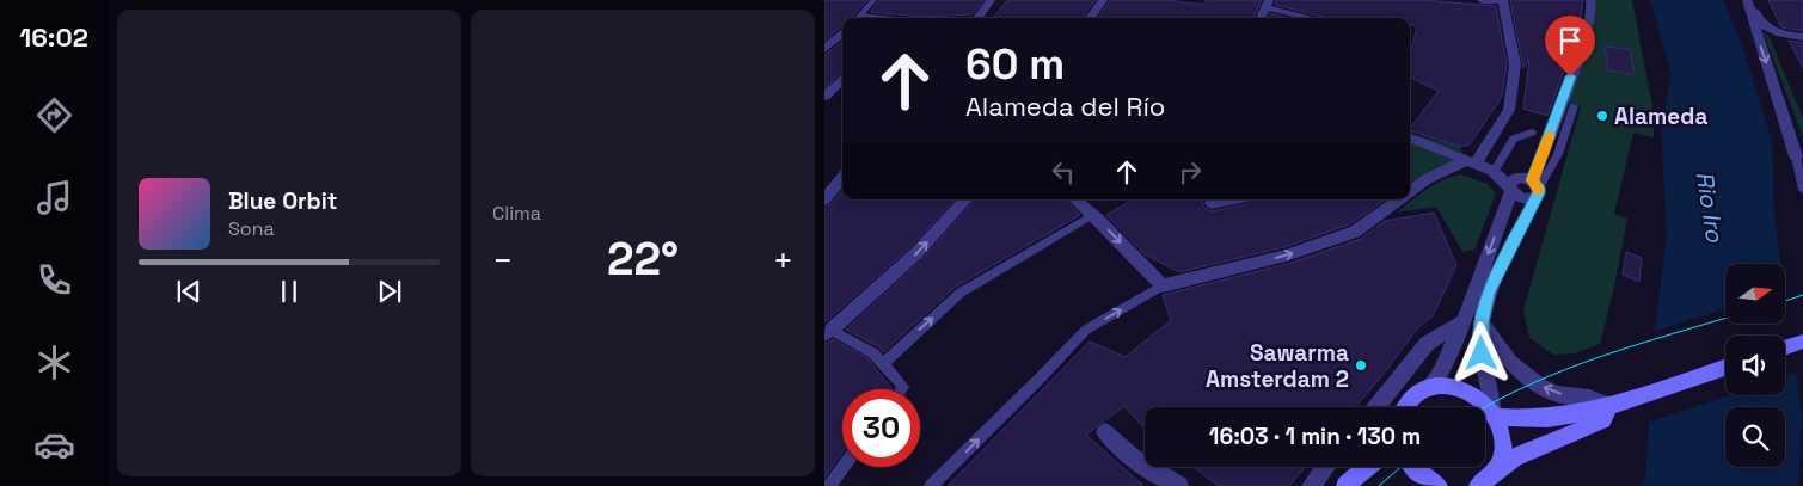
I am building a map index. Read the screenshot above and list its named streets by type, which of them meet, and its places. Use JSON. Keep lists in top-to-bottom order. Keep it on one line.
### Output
{"water":["Rio Iro"],"places":["Alameda","Sawarma Amsterdam 2"],"north":"right","page":{"tabs":"16:02","tile":"Clima","turn":["60 m","Alameda del Río"],"song":["Blue Orbit","Sona"],"heat":["−","22°","+"],"limit":"30","trip":"16:03 · 1 min · 130 m"}}
